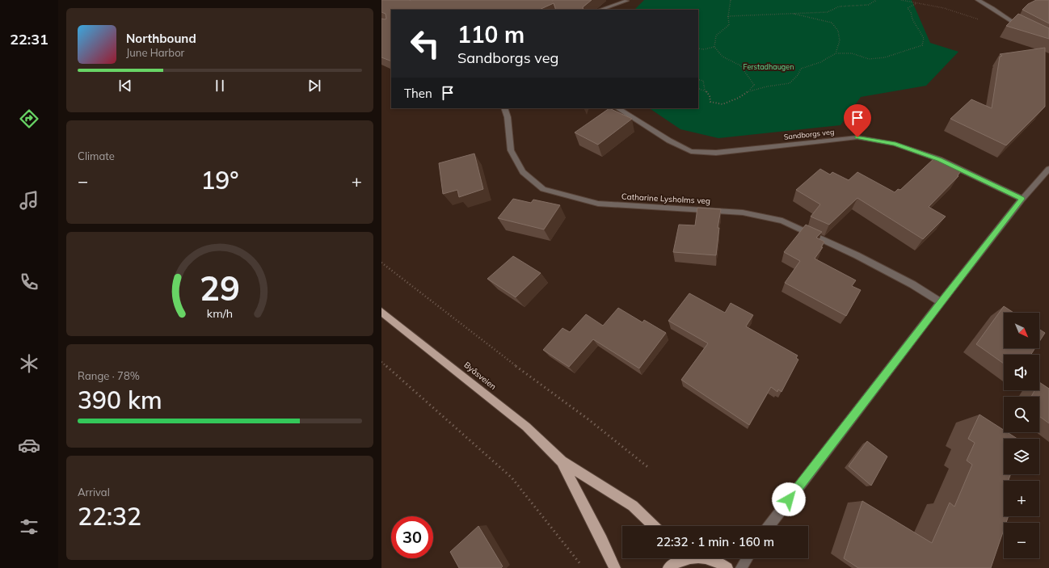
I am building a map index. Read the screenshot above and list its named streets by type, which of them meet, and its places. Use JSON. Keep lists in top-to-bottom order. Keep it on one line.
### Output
{"streets":{"main road":["Byåsveien"],"street":["Sandborgs veg","Catharine Lysholms veg"]},"parks":["Ferstadhaugen"],"north":"bottom right","page":{"tabs":"22:31","turn":["110 m","Sandborgs veg"],"song":["Northbound","June Harbor"],"then":"Then","tile":["Climate",["Range · 78%","390 km"],["Arrival","22:32"]],"heat":["−","19°","+"],"map_buttons":["+","−"],"limit":"30","trip":"22:32 · 1 min · 160 m","gauge":["29","km/h"]}}
